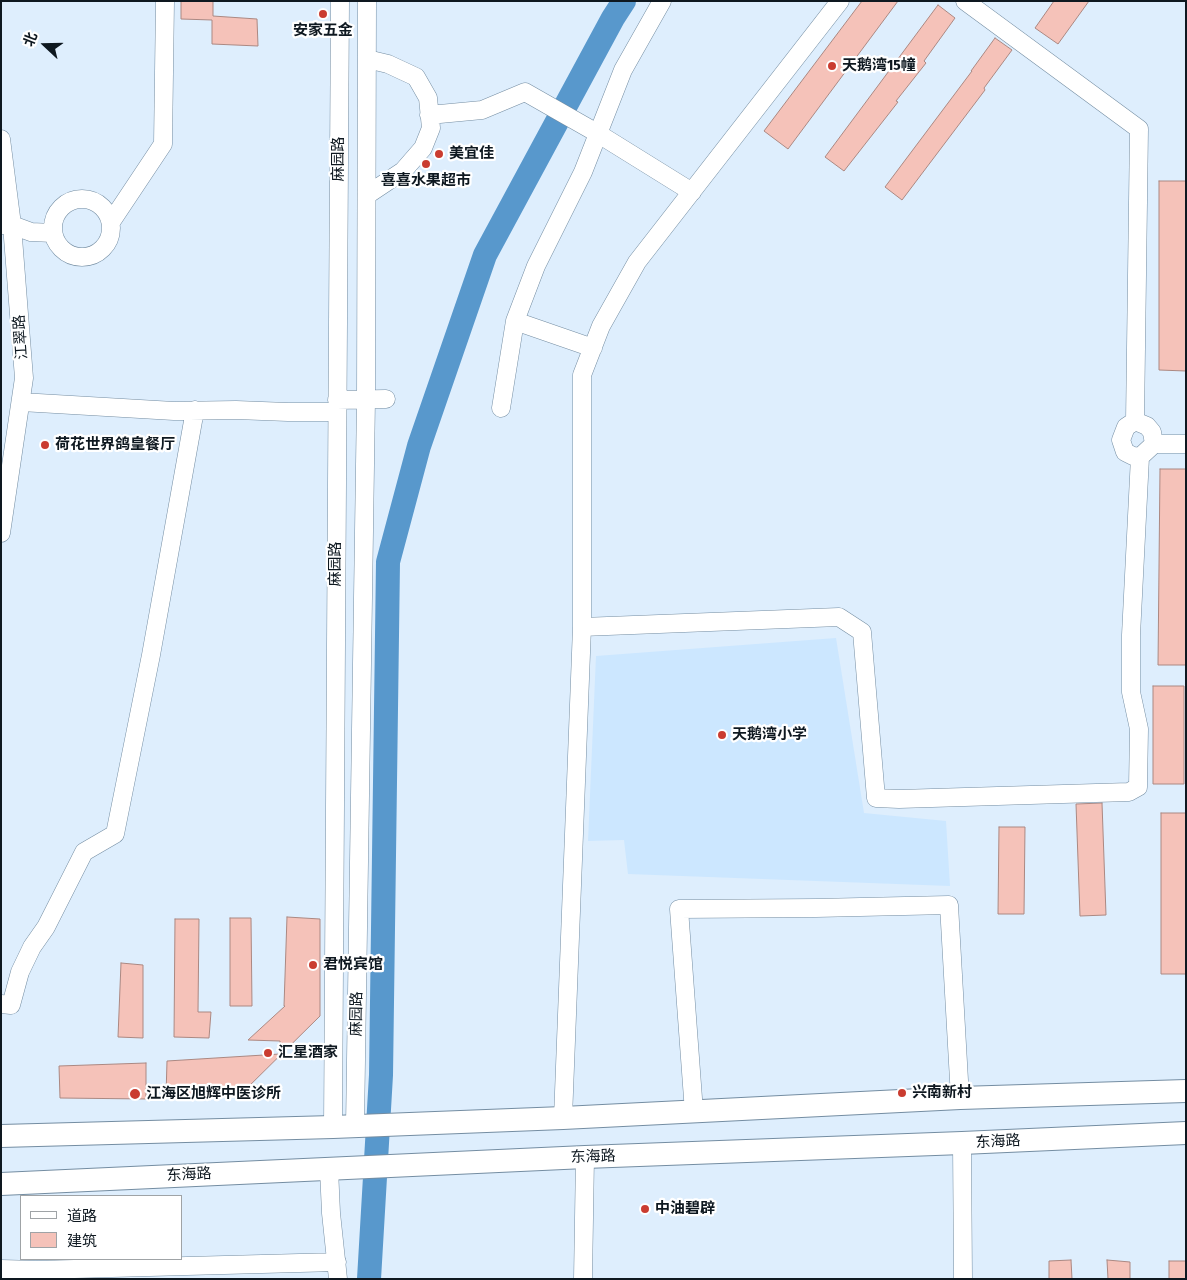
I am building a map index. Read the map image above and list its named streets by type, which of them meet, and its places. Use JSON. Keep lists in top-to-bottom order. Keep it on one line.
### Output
{"streets":{"main road":["东海路"],"street":["麻园路","江翠路"]},"places":["安家五金","天鹅湾15幢","美宜佳","喜喜水果超市","荷花世界鸽皇餐厅","天鹅湾小学","君悦宾馆","汇星酒家","兴南新村","江海区旭辉中医诊所","中油碧辟"],"legend":["道路","建筑"],"north":"left"}
